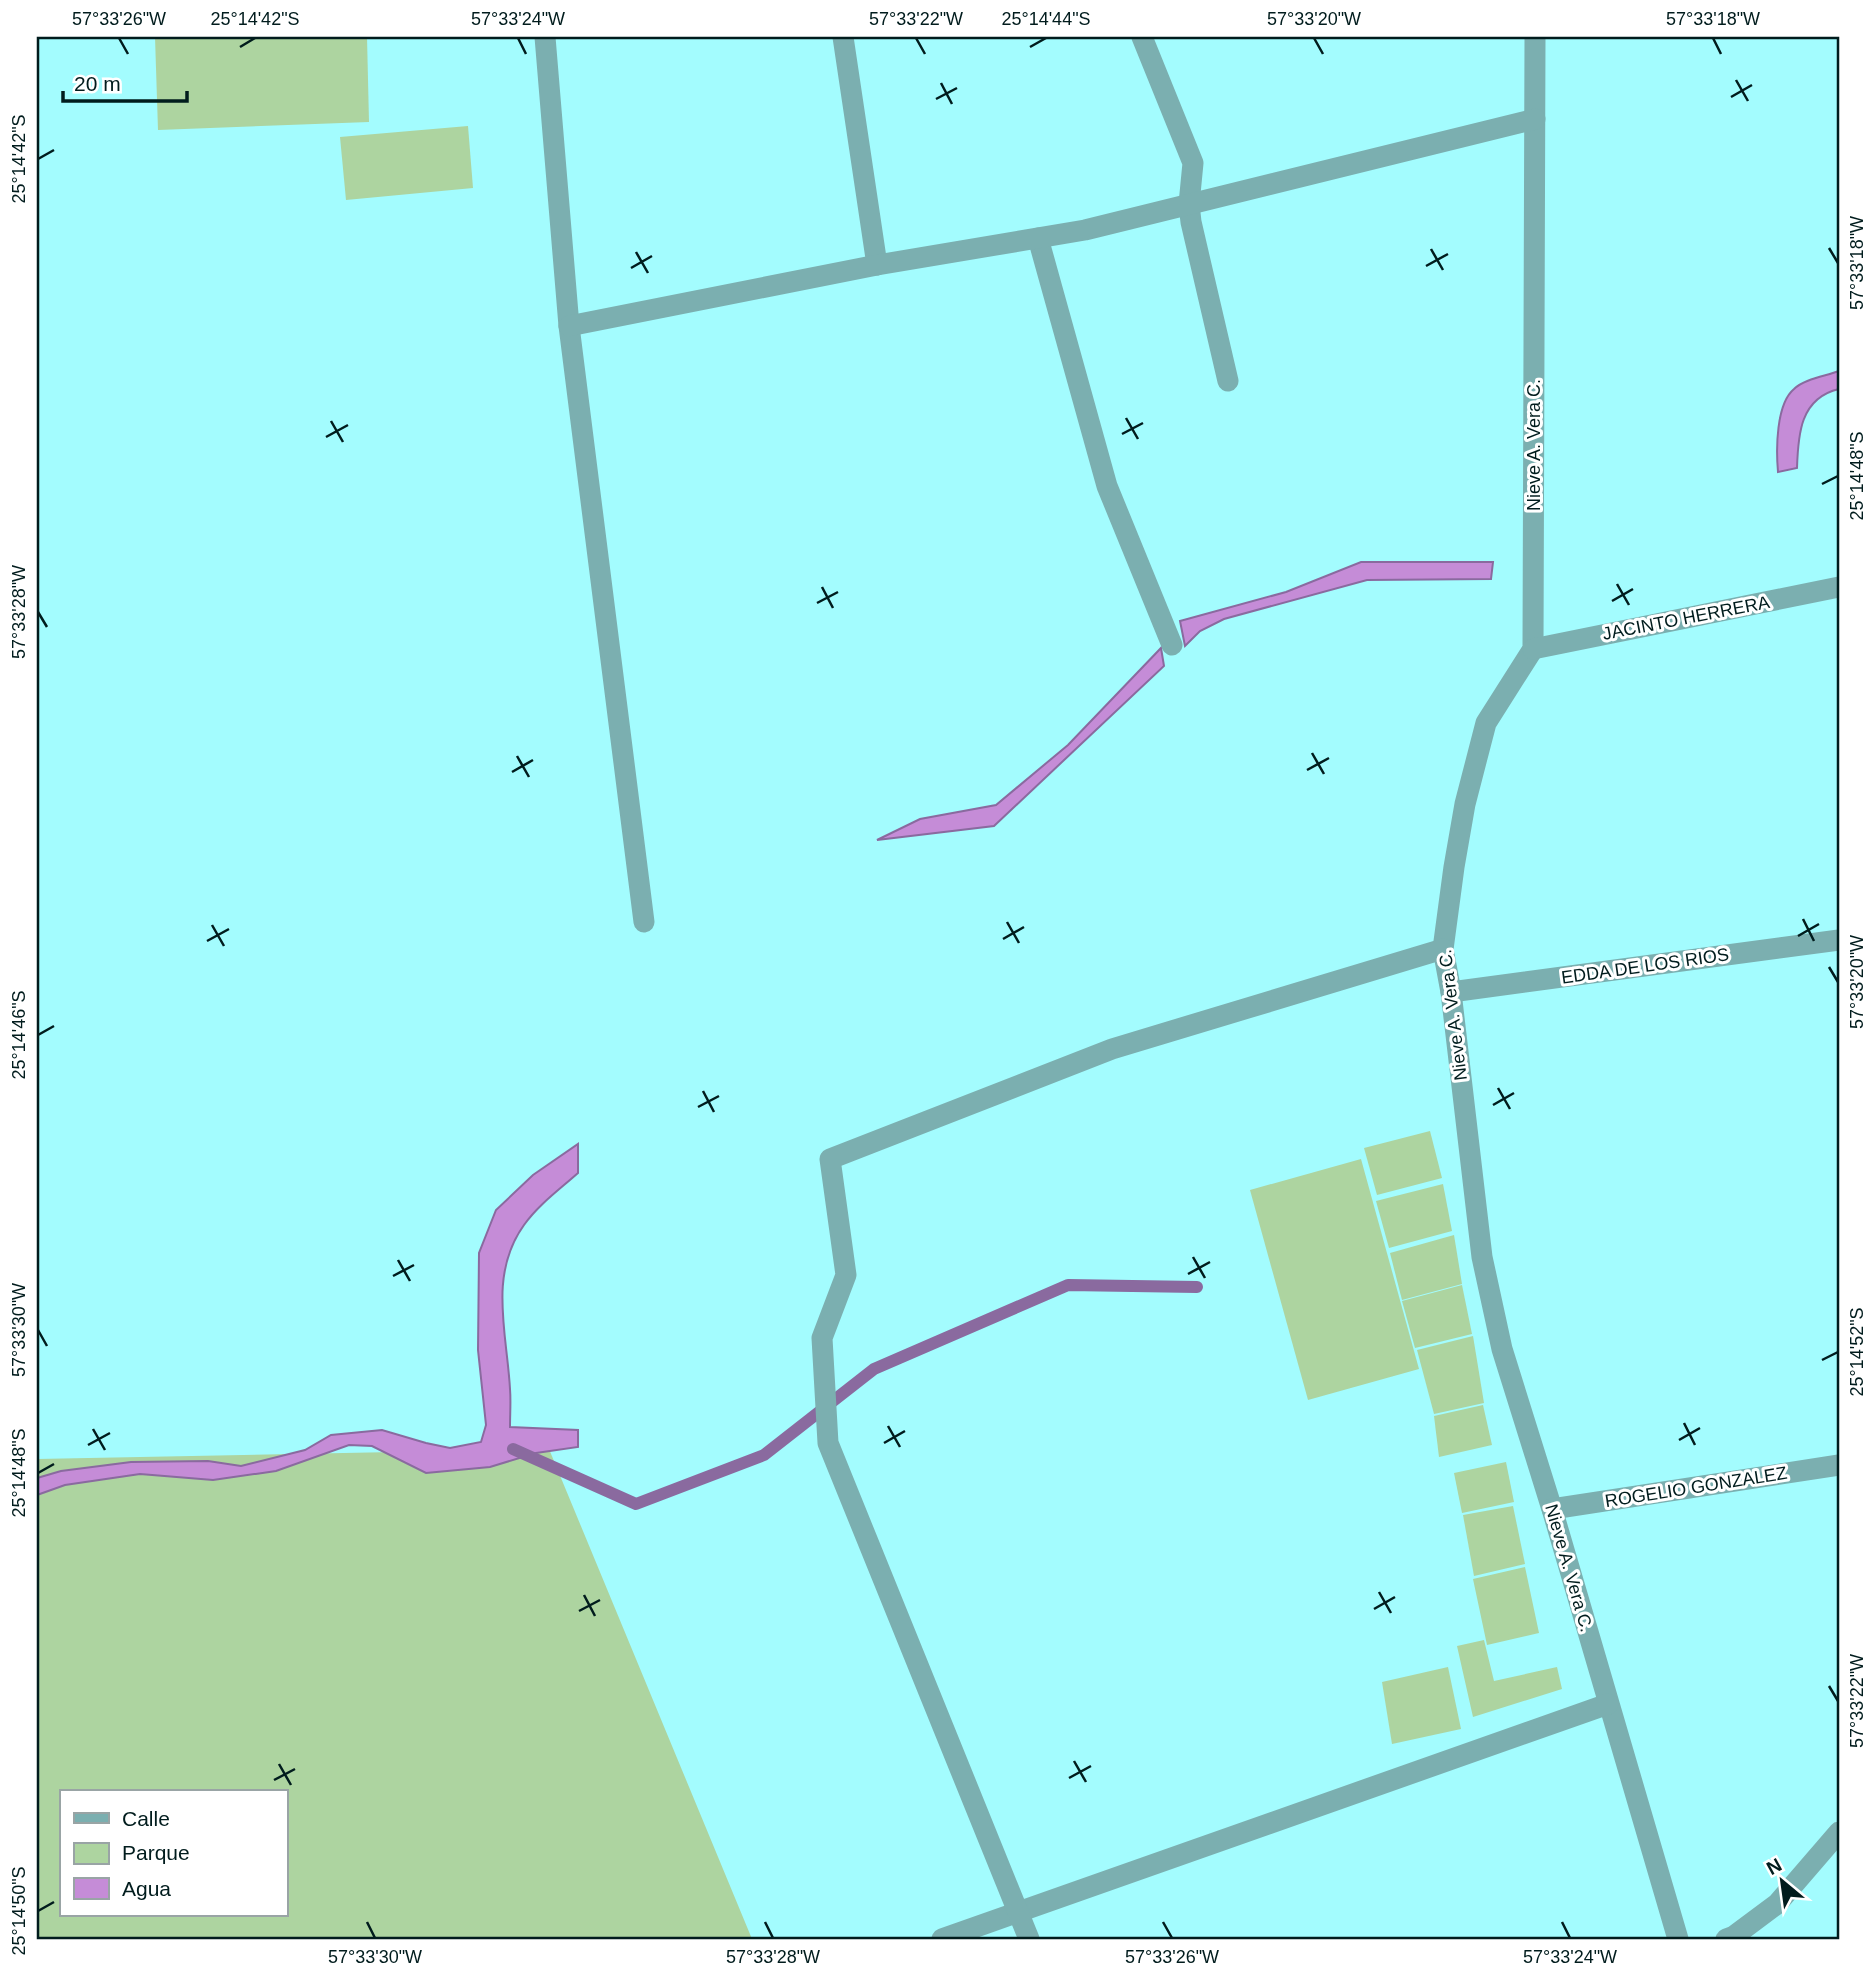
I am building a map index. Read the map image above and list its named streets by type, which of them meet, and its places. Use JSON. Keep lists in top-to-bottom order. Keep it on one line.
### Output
{"streets":{"street":["Nieve A. Vera C.","JACINTO HERRERA","EDDA DE LOS RIOS","ROGELIO GONZALEZ"]},"crossings":[["Nieve A. Vera C.","JACINTO HERRERA"],["Nieve A. Vera C.","EDDA DE LOS RIOS"],["Nieve A. Vera C.","ROGELIO GONZALEZ"]],"legend":["Calle","Parque","Agua"],"scale_bar":"20 m","north":"top left","coordinates":["57°33'26\"W","25°14'42\"S","57°33'24\"W","57°33'22\"W","25°14'44\"S","57°33'20\"W","57°33'18\"W","25°14'48\"S","57°33'28\"W","25°14'46\"S","57°33'30\"W","25°14'52\"S","25°14'50\"S"]}
